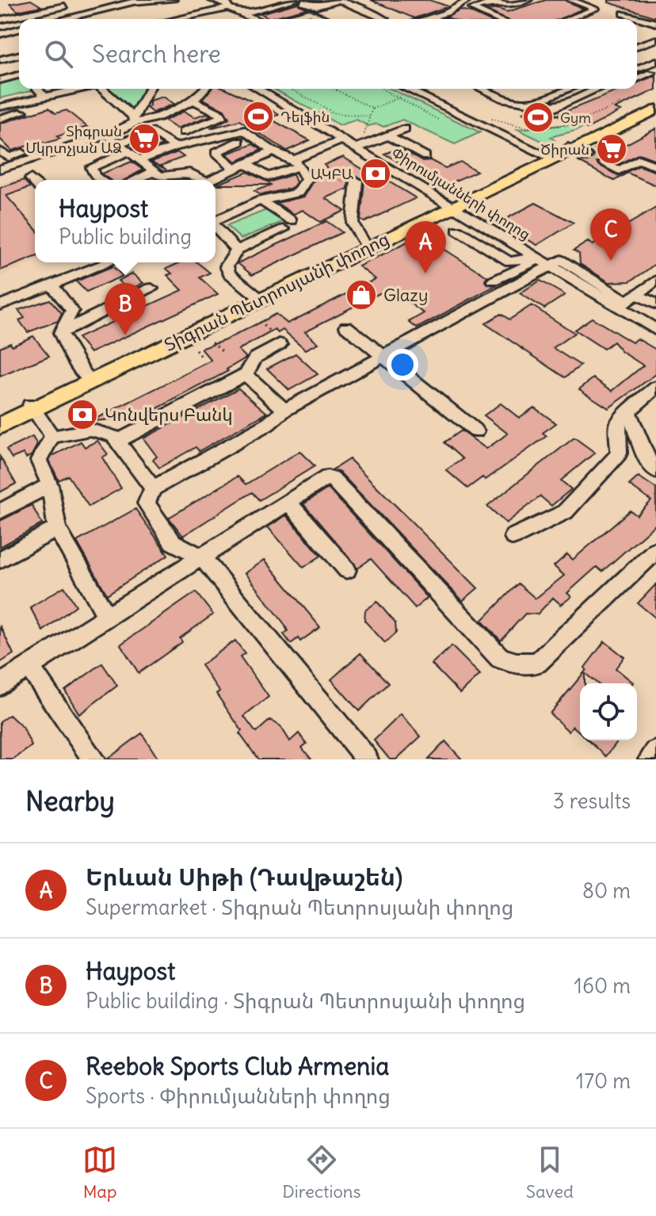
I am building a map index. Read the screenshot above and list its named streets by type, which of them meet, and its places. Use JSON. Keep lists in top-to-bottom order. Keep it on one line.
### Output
{"streets":{"main road":["Տիգրան Պետրոսյանի փողոց"],"street":["Փիրումյանների փողոց"]},"crossings":[["Փիրումյանների փողոց","Տիգրան Պետրոսյանի փողոց"]],"places":{"sports":["Դելֆին","Gym"],"supermarket":["Տիգրան Մկրտչյան ԱՁ","Ծիրան"],"bank":["ԱԿԲԱ","Կոնվերս Բանկ"],"shop":["Glazy"]},"page":{"search":"Search here","popup":["Haypost","Public building"],"pins":["C","A","B"],"heading":["Nearby","3 results"],"list":[{"mark":"A","name":"Երևան Սիթի (Դավթաշեն)","note":"Supermarket · Տիգրան Պետրոսյանի փողոց","value":"80 m"},{"mark":"B","name":"Haypost","note":"Public building · Տիգրան Պետրոսյանի փողոց","value":"160 m"},{"mark":"C","name":"Reebok Sports Club Armenia","note":"Sports · Փիրումյանների փողոց","value":"170 m"}],"nav":["Map","Directions","Saved"]}}
